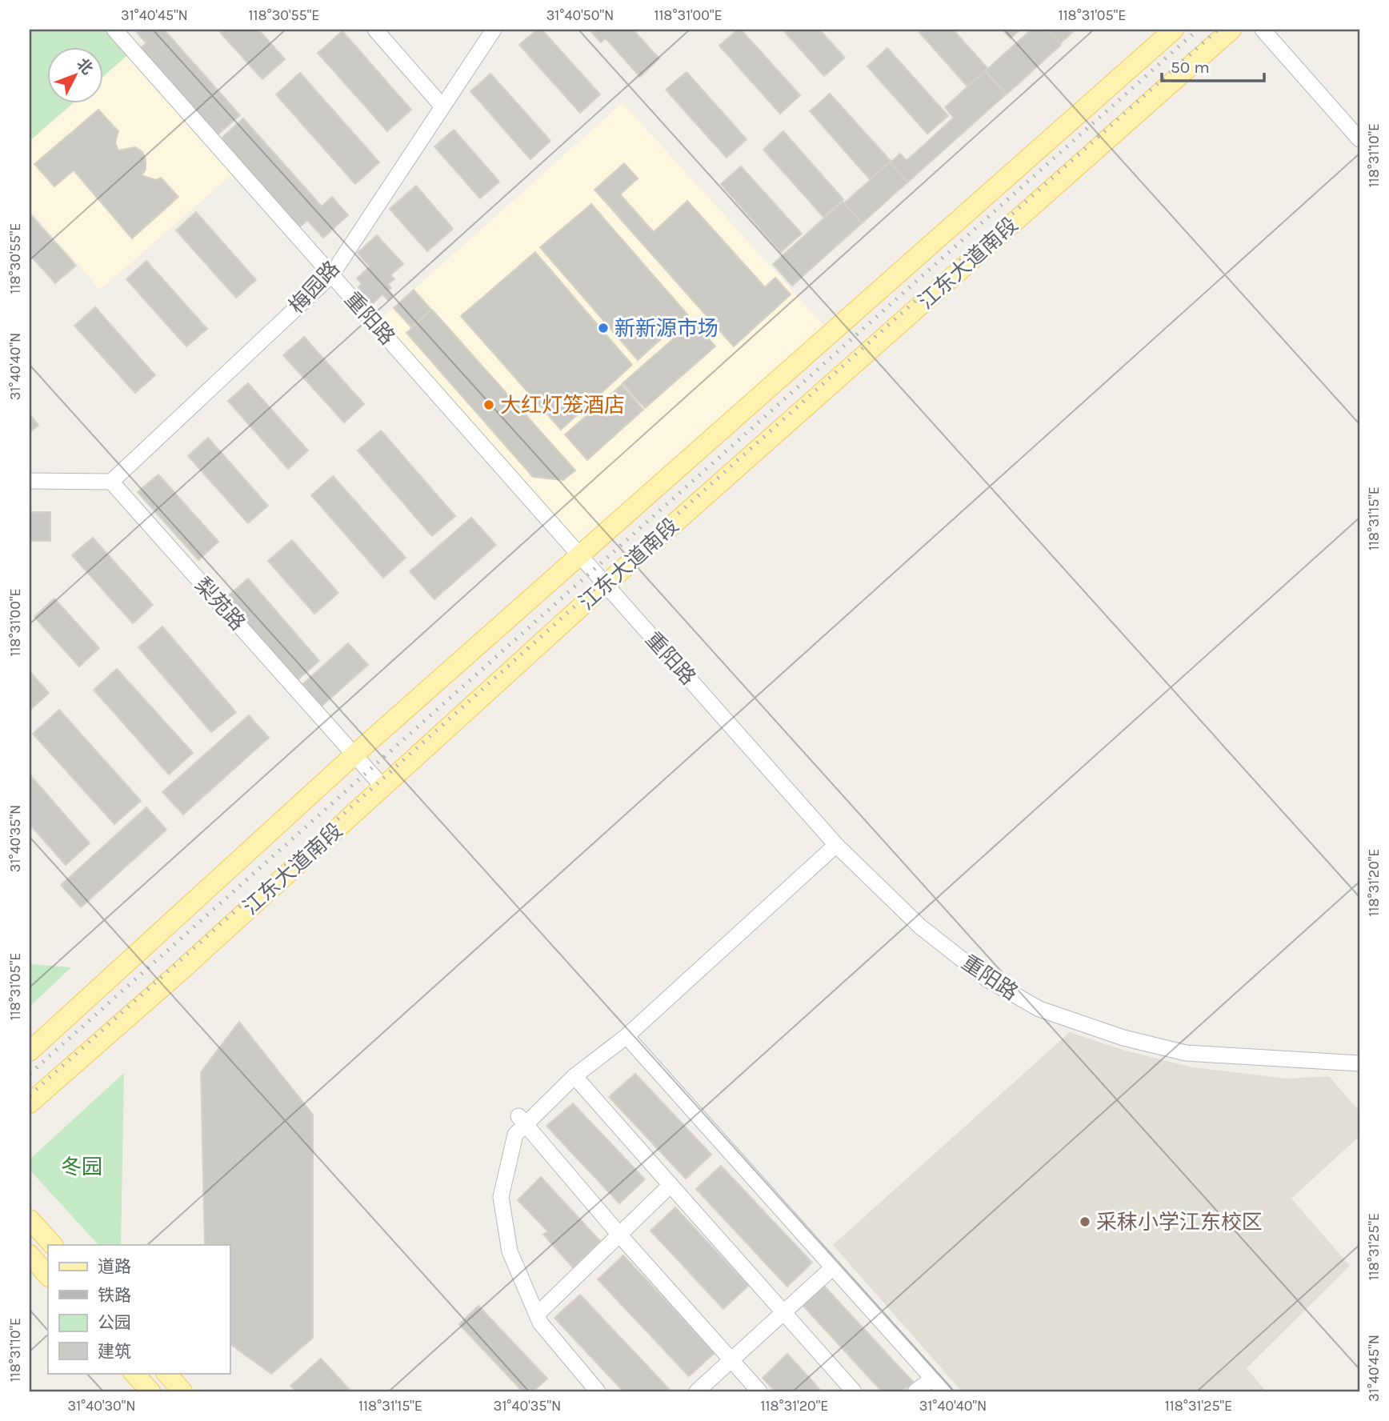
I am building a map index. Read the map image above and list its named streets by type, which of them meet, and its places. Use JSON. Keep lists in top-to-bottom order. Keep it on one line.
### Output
{"streets":{"main road":["江东大道南段"],"street":["梅园路","重阳路","梨苑路"]},"crossings":[["江东大道南段","重阳路"],["江东大道南段","梨苑路"],["梅园路","重阳路"],["梅园路","梨苑路"]],"parks":["冬园"],"places":["新新源市场","大红灯笼酒店","采秣小学江东校区"],"legend":["道路","铁路","公园","建筑"],"scale_bar":"50 m","north":"top right","coordinates":["31°40'45\"N","118°30'55\"E","31°40'50\"N","118°31'00\"E","118°31'05\"E","118°31'10\"E","31°40'40\"N","118°31'15\"E","31°40'35\"N","118°31'20\"E","118°31'25\"E","31°40'30\"N"]}
